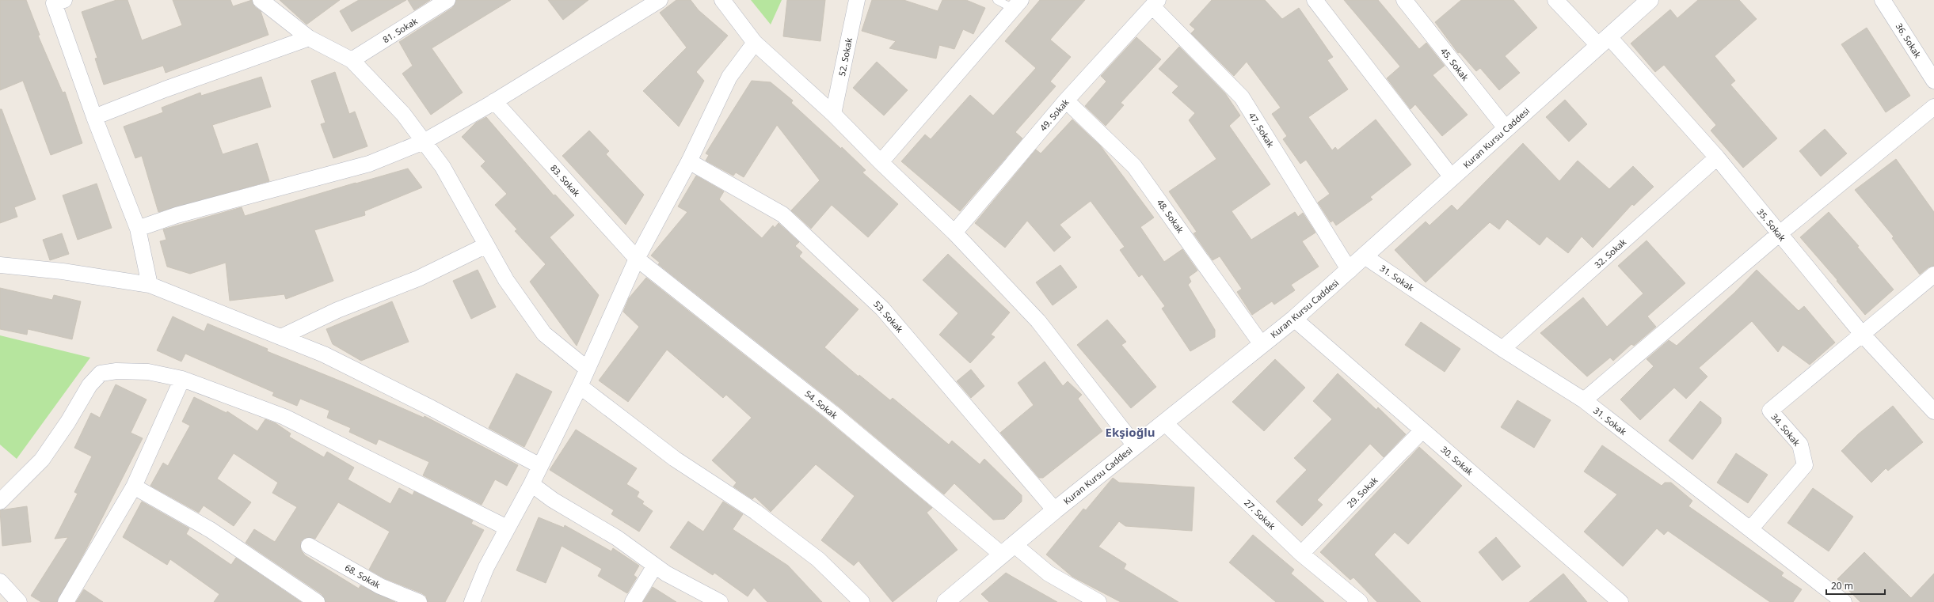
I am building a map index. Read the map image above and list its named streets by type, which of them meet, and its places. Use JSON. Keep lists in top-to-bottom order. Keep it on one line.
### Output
{"streets":{"main road":["Kuran Kursu Caddesi"],"street":["81. Sokak","36. Sokak","52. Sokak","45. Sokak","49. Sokak","47. Sokak","83. Sokak","48. Sokak","35. Sokak","32. Sokak","31. Sokak","53. Sokak","54. Sokak","34. Sokak","30. Sokak","29. Sokak","27. Sokak","68. Sokak"]},"crossings":[["45. Sokak","Kuran Kursu Caddesi"],["49. Sokak","47. Sokak"],["49. Sokak","48. Sokak"],["47. Sokak","Kuran Kursu Caddesi"],["Kuran Kursu Caddesi","48. Sokak"],["Kuran Kursu Caddesi","35. Sokak"],["Kuran Kursu Caddesi","31. Sokak"],["Kuran Kursu Caddesi","53. Sokak"],["Kuran Kursu Caddesi","54. Sokak"],["Kuran Kursu Caddesi","30. Sokak"],["Kuran Kursu Caddesi","27. Sokak"],["83. Sokak","54. Sokak"],["35. Sokak","32. Sokak"],["35. Sokak","34. Sokak"],["32. Sokak","31. Sokak"],["31. Sokak","34. Sokak"],["30. Sokak","29. Sokak"],["29. Sokak","27. Sokak"]],"districts":["Ekşioğlu"],"scale_bar":"20 m"}
